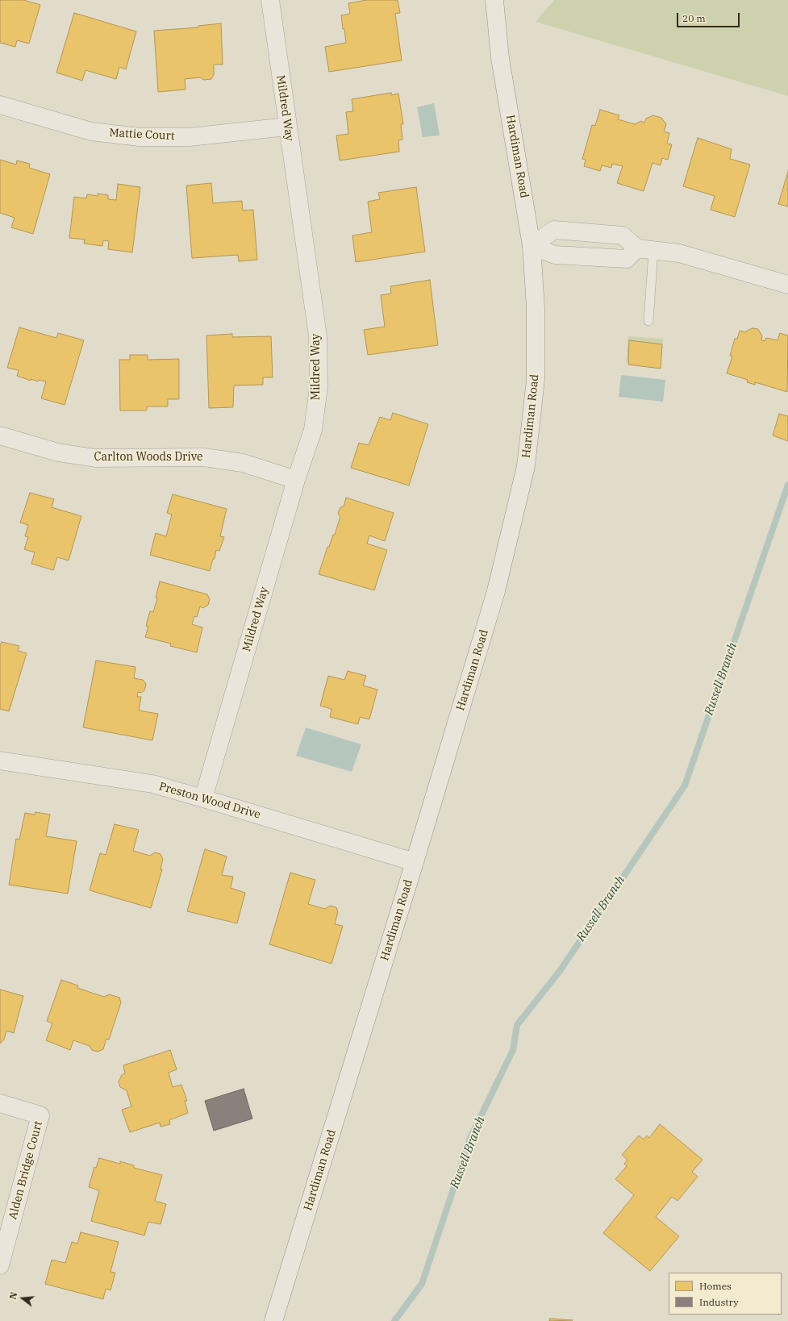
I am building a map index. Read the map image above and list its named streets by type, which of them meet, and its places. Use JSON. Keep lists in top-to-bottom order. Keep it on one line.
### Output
{"streets":{"street":["Mildred Way","Mattie Court","Hardiman Road","Carlton Woods Drive","Preston Wood Drive","Alden Bridge Court"]},"crossings":[["Mildred Way","Mattie Court"],["Mildred Way","Carlton Woods Drive"],["Mildred Way","Preston Wood Drive"],["Hardiman Road","Preston Wood Drive"]],"water":["Russell Branch"],"legend":["Homes","Industry"],"scale_bar":"20 m","north":"left"}
